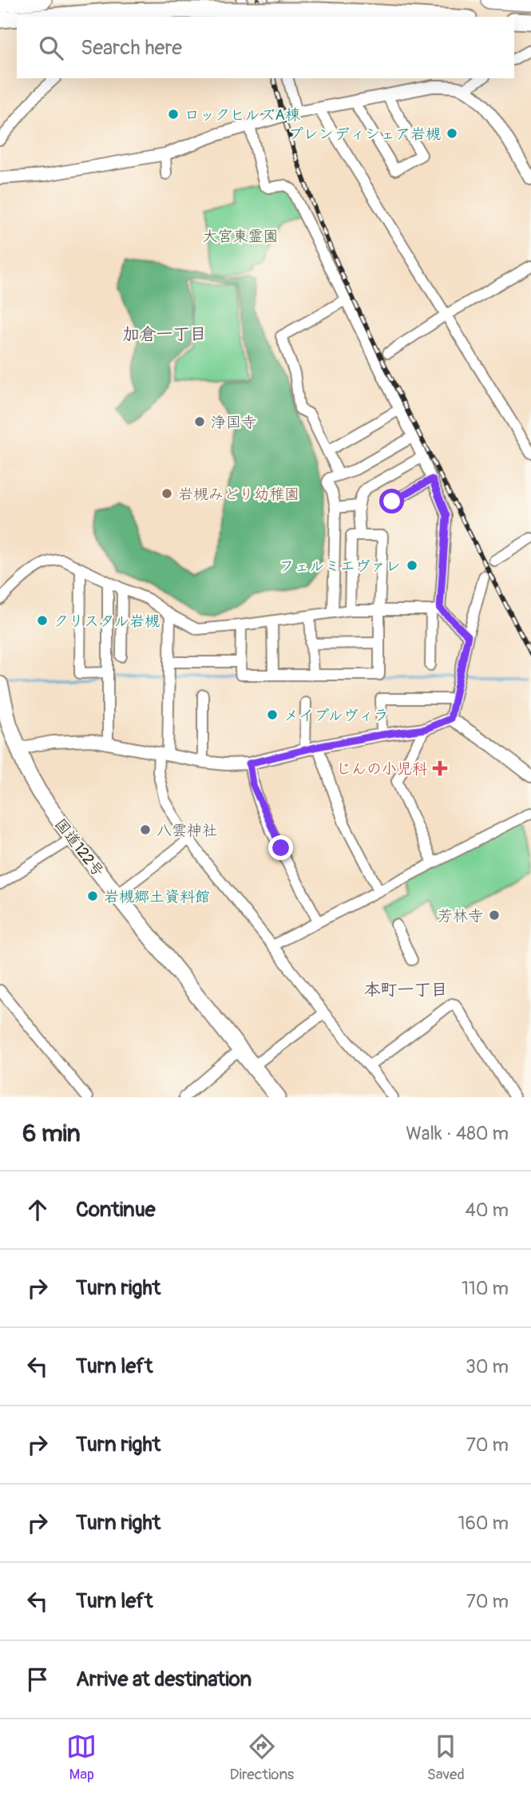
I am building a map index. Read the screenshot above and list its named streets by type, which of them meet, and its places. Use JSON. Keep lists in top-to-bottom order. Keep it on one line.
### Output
{"streets":{"highway":["国道122号"]},"districts":["加倉一丁目","本町一丁目"],"parks":["大宮東霊園"],"places":{"other":["ロックヒルズA棟","プレンディシェア岩槻","浄国寺","岩槻みどり幼稚園","フェルミエヴァレ","クリスタル岩槻","メイプルヴィラ","八雲神社","岩槻郷土資料館","芳林寺"],"health":["じんの小児科"]},"page":{"search":"Search here","heading":["6 min","Walk · 480 m"],"list":[["Continue","40 m"],["Turn right","110 m"],["Turn left","30 m"],["Turn right","70 m"],["Turn right","160 m"],["Turn left","70 m"],"Arrive at destination"],"nav":["Map","Directions","Saved"]}}
